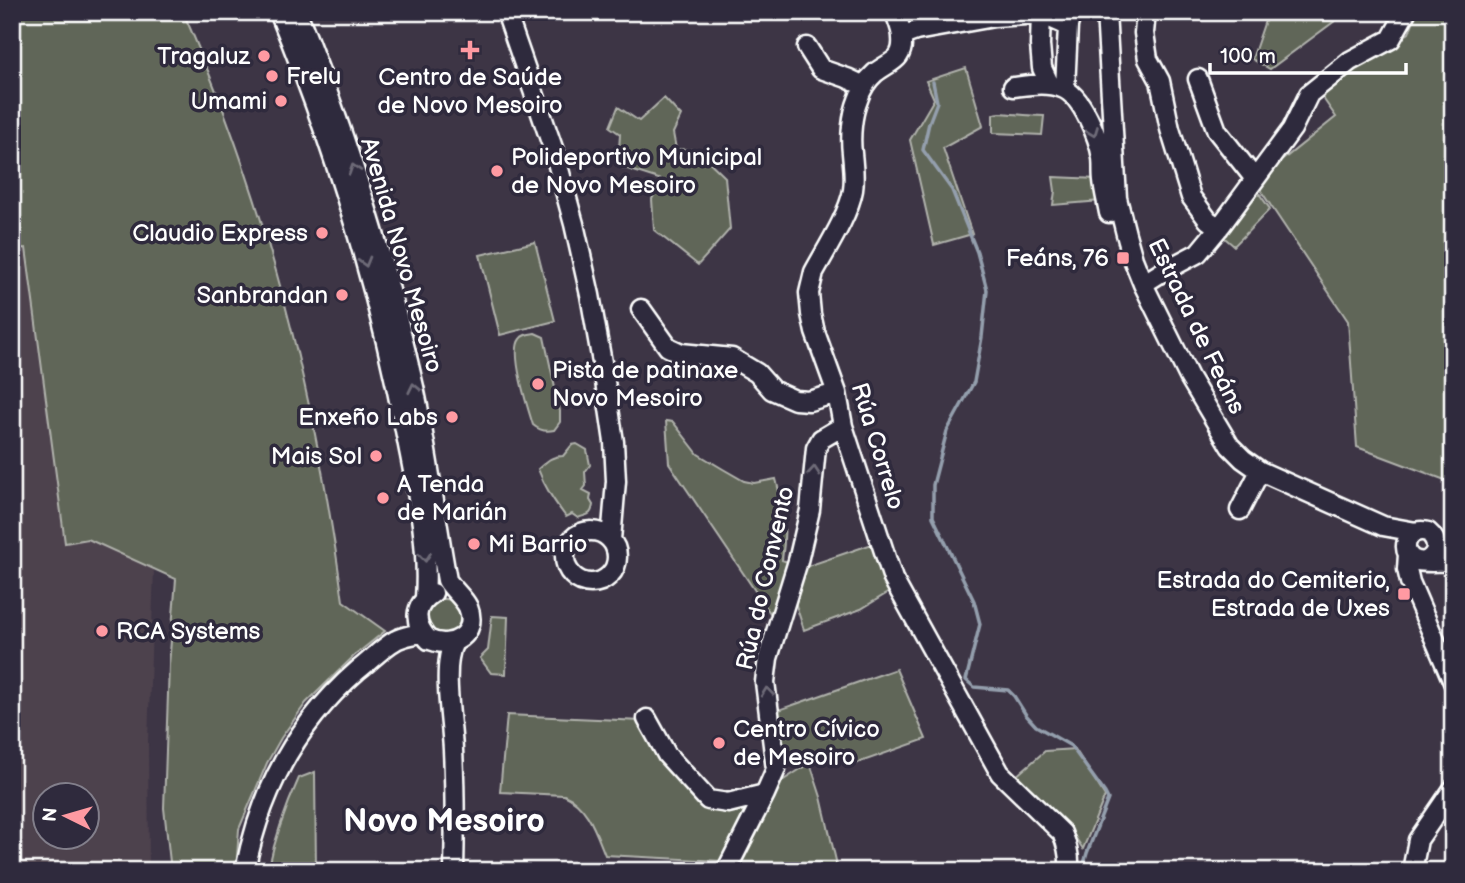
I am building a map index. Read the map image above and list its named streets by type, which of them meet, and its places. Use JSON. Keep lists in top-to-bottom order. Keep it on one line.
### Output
{"streets":{"street":["Avenida Novo Mesoiro","Estrada de Feáns","Rúa Correlo","Rúa do Convento"]},"crossings":[["Rúa Correlo","Rúa do Convento"]],"one_way":["Rúa do Convento"],"districts":["Novo Mesoiro"],"places":{"health":["Centro de Saúde de Novo Mesoiro"],"other":["Tragaluz","Frelu","Umami","Polideportivo Municipal de Novo Mesoiro","Claudio Express","Sanbrandan","Pista de patinaxe Novo Mesoiro","Enxeño Labs","Mais Sol","A Tenda de Marián","Mi Barrio","RCA Systems","Centro Cívico de Mesoiro"],"transit":["Feáns, 76","Estrada do Cemiterio, Estrada de Uxes"]},"scale_bar":"100 m","north":"left"}
